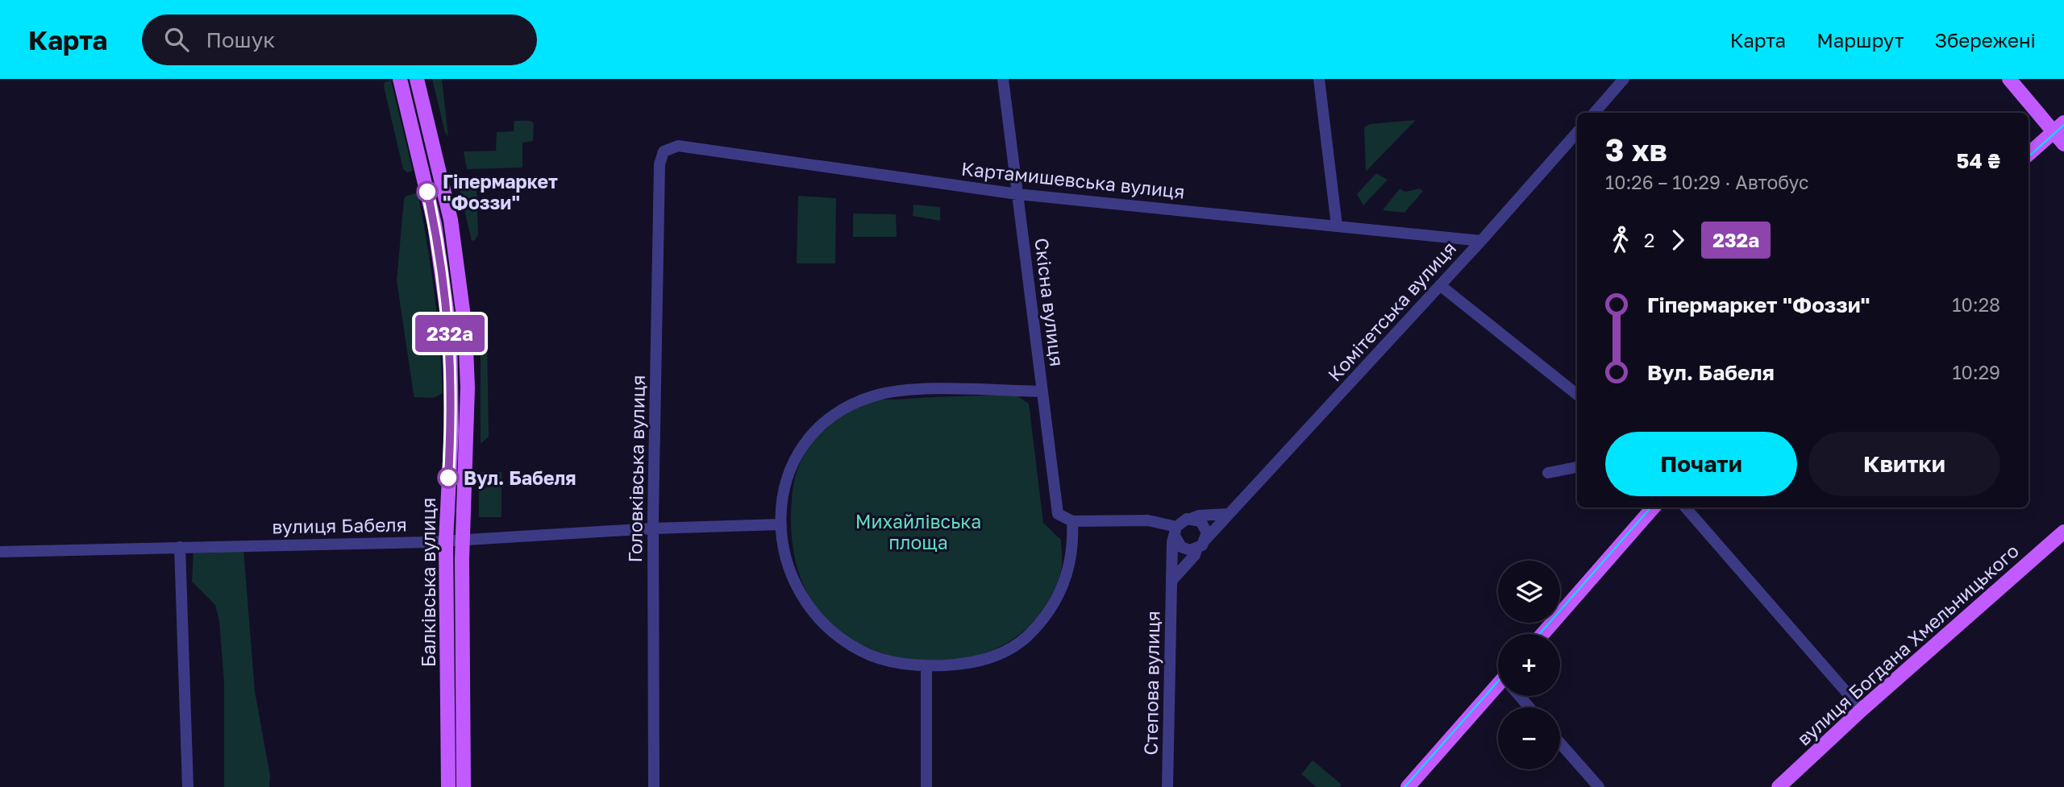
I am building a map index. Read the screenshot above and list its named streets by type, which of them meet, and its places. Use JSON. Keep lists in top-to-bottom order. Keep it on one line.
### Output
{"streets":{"main road":["Балківська вулиця","вулиця Богдана Хмельницького"],"street":["Картамишевська вулиця","Cкісна вулиця","Комітетська вулиця","Головківська вулиця","вулиця Бабеля","Степова вулиця"]},"crossings":[["Картамишевська вулиця","Cкісна вулиця"],["Картамишевська вулиця","Комітетська вулиця"],["Картамишевська вулиця","Головківська вулиця"],["Комітетська вулиця","Степова вулиця"],["Головківська вулиця","вулиця Бабеля"],["вулиця Бабеля","Балківська вулиця"]],"parks":["Михайлівська площа"],"places":["Гіпермаркет \"Фоззи\"","Вул. Бабеля"],"lines":["bus line 232а"],"page":{"header":"Карта","search":"Пошук","nav":["Карта","Маршрут","Збережені"],"on_map":"232а","heading":["3 хв","10:26 – 10:29 · Автобус","54 ₴"],"legs":["2","232а"],"list":[{"name":"Гіпермаркет \"Фоззи\"","value":"10:28"},{"name":"Вул. Бабеля","value":"10:29"}],"buttons":["Почати","Квитки"],"map_buttons":["+","−"]}}
